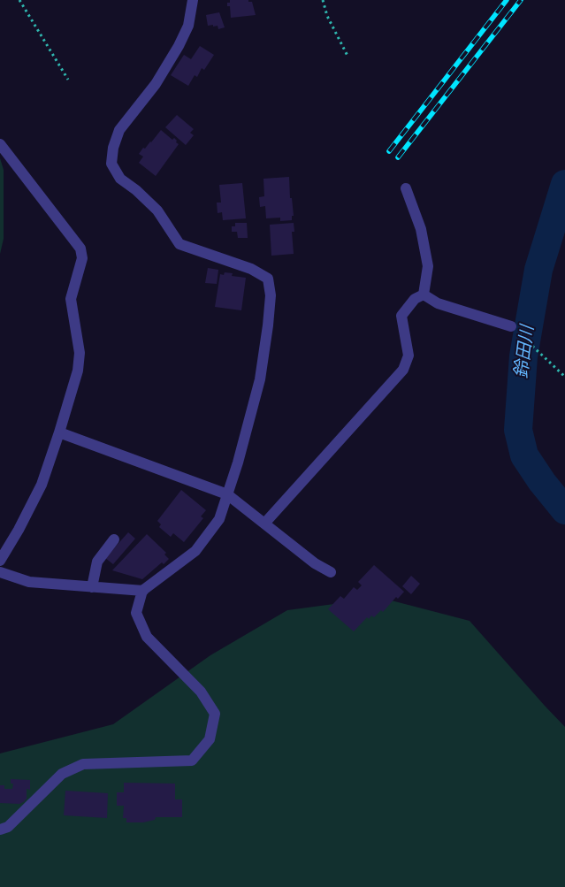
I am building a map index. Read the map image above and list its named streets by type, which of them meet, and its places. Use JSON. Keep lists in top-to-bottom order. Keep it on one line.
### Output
{"water":["鈴田川"]}
